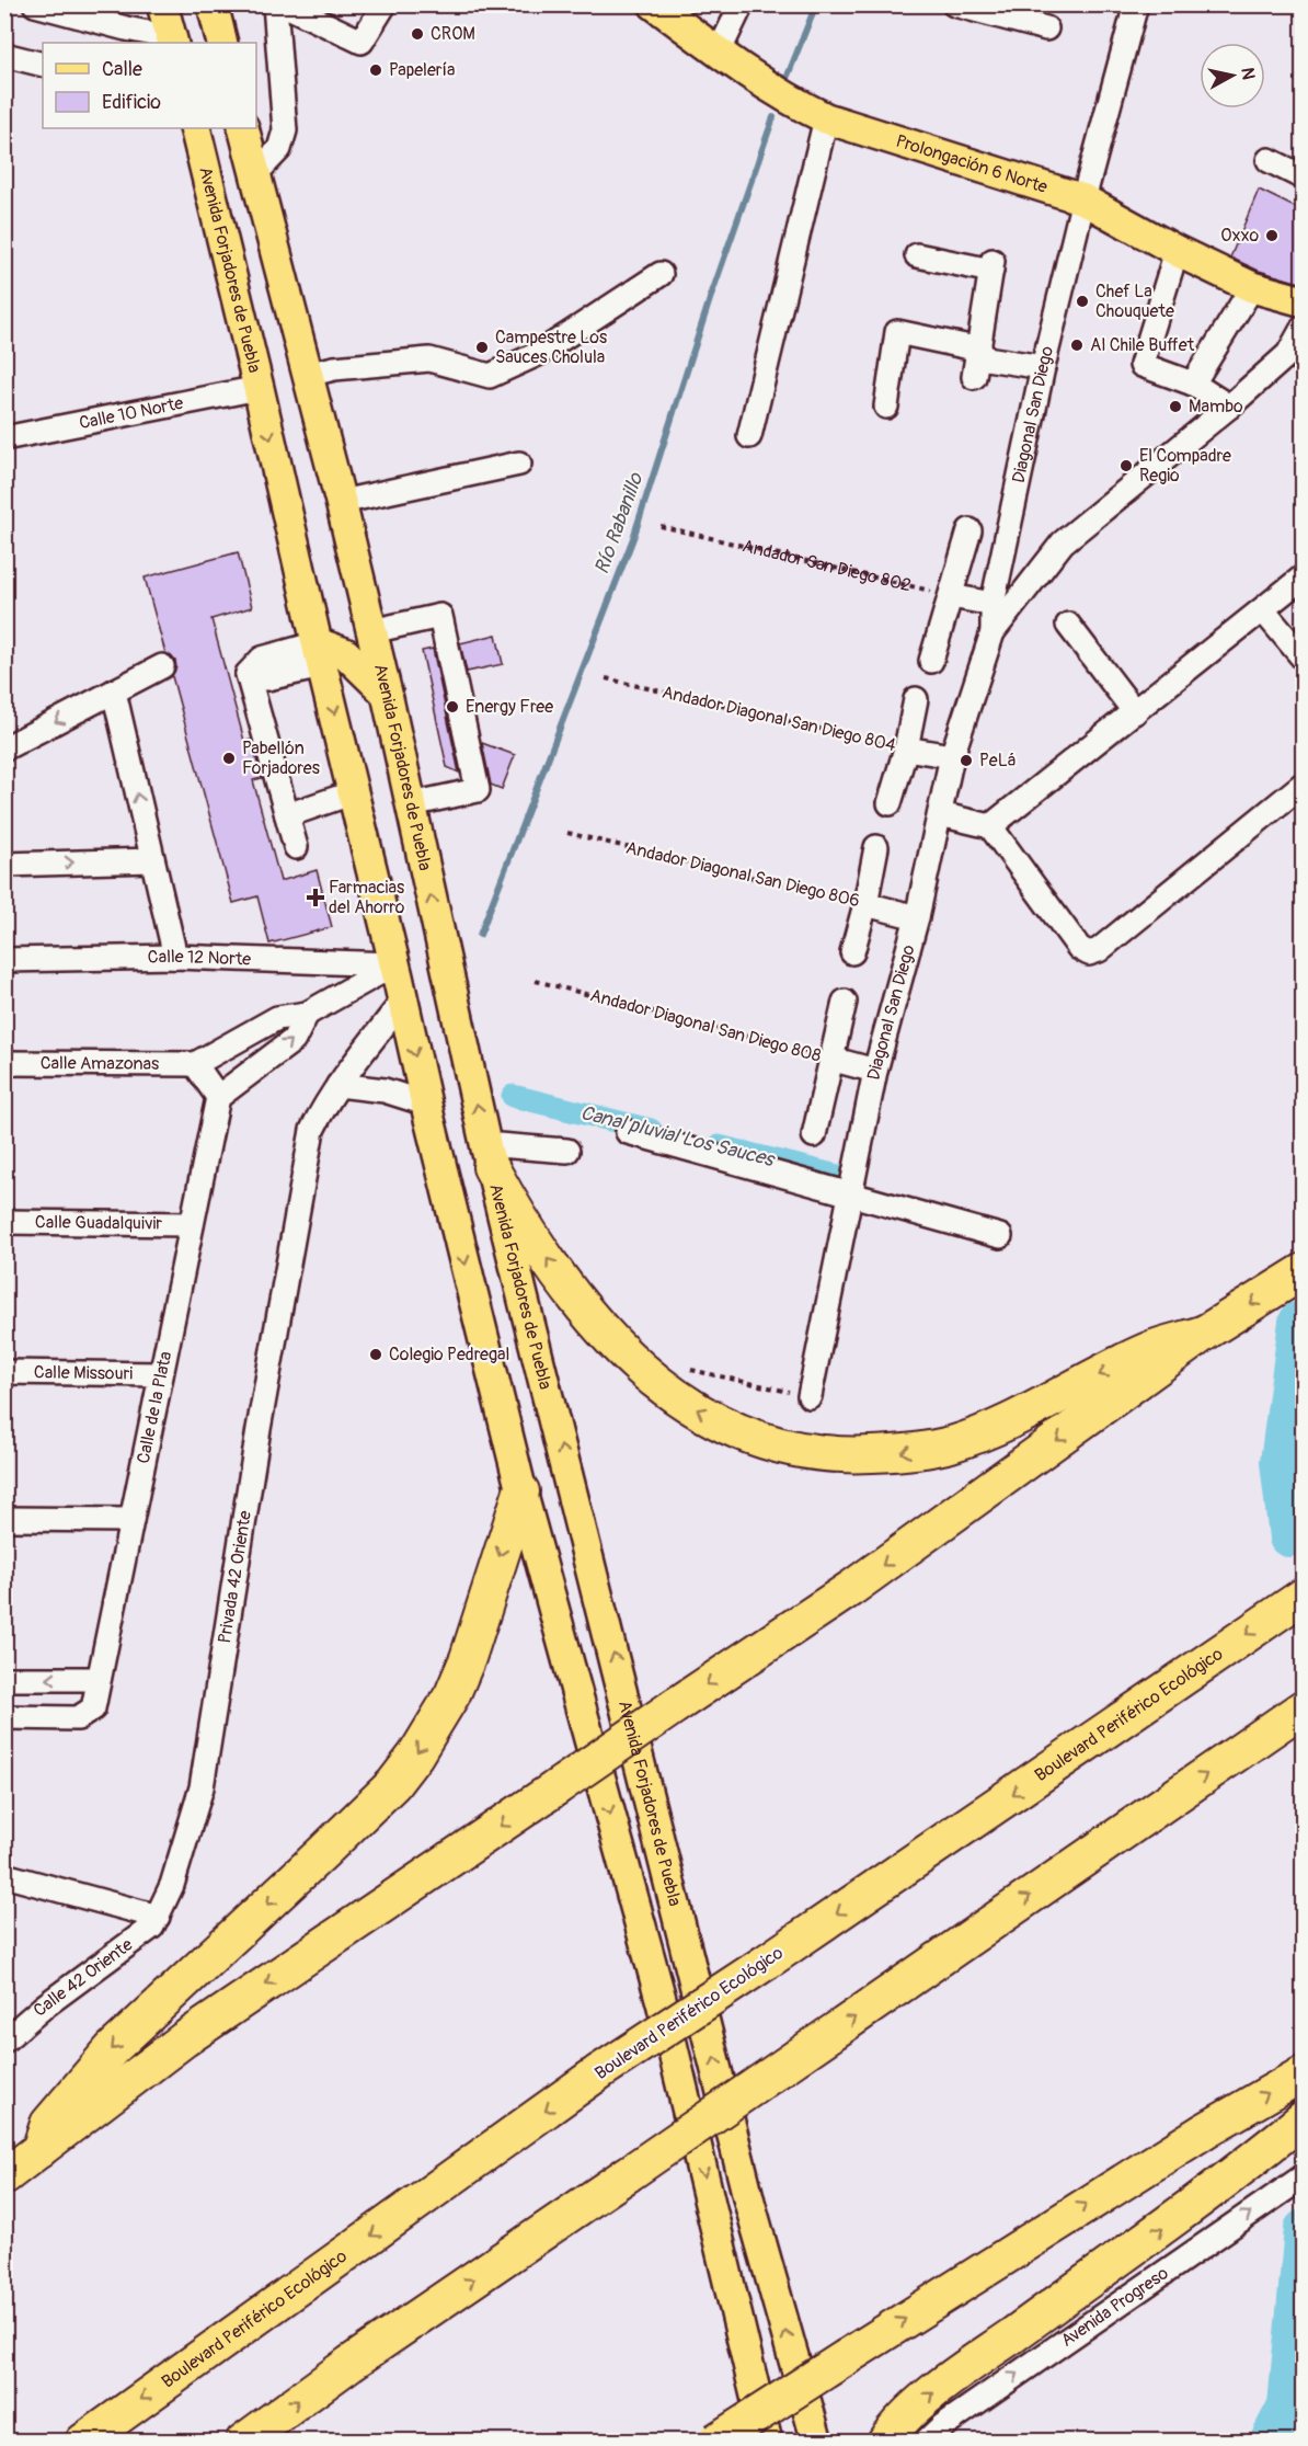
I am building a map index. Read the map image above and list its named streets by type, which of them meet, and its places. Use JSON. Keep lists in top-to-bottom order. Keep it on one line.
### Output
{"streets":{"highway":["Boulevard Periférico Ecológico"],"main road":["Prolongación 6 Norte","Avenida Forjadores de Puebla"],"street":["Calle 10 Norte","Diagonal San Diego","Andador Diagonal San Diego 804","Andador Diagonal San Diego 806","Calle 12 Norte","Andador Diagonal San Diego 808","Calle Amazonas","Calle Guadalquivir","Calle Missouri","Calle de la Plata","Privada 42 Oriente","Calle 42 Oriente","Avenida Progreso"],"path":["Andador San Diego 802"]},"crossings":[["Prolongación 6 Norte","Diagonal San Diego"],["Avenida Forjadores de Puebla","Calle 10 Norte"],["Avenida Forjadores de Puebla","Calle 12 Norte"],["Avenida Forjadores de Puebla","Privada 42 Oriente"],["Diagonal San Diego","Andador Diagonal San Diego 804"],["Diagonal San Diego","Andador Diagonal San Diego 806"],["Diagonal San Diego","Andador Diagonal San Diego 808"],["Calle Guadalquivir","Calle de la Plata"],["Calle Missouri","Calle de la Plata"],["Privada 42 Oriente","Calle 42 Oriente"]],"one_way":["Avenida Progreso"],"water":["Río Rabanillo","Canal pluvial Los Sauces"],"places":{"other":["CROM","Papelería","Oxxo","Chef La Chouquete","Al Chile Buffet","Campestre Los Sauces Cholula","Mambo","El Compadre Regio","Energy Free","Pabellón Forjadores","PeLá","Colegio Pedregal"],"health":["Farmacias del Ahorro"]},"legend":["Calle","Edificio"],"north":"right"}
